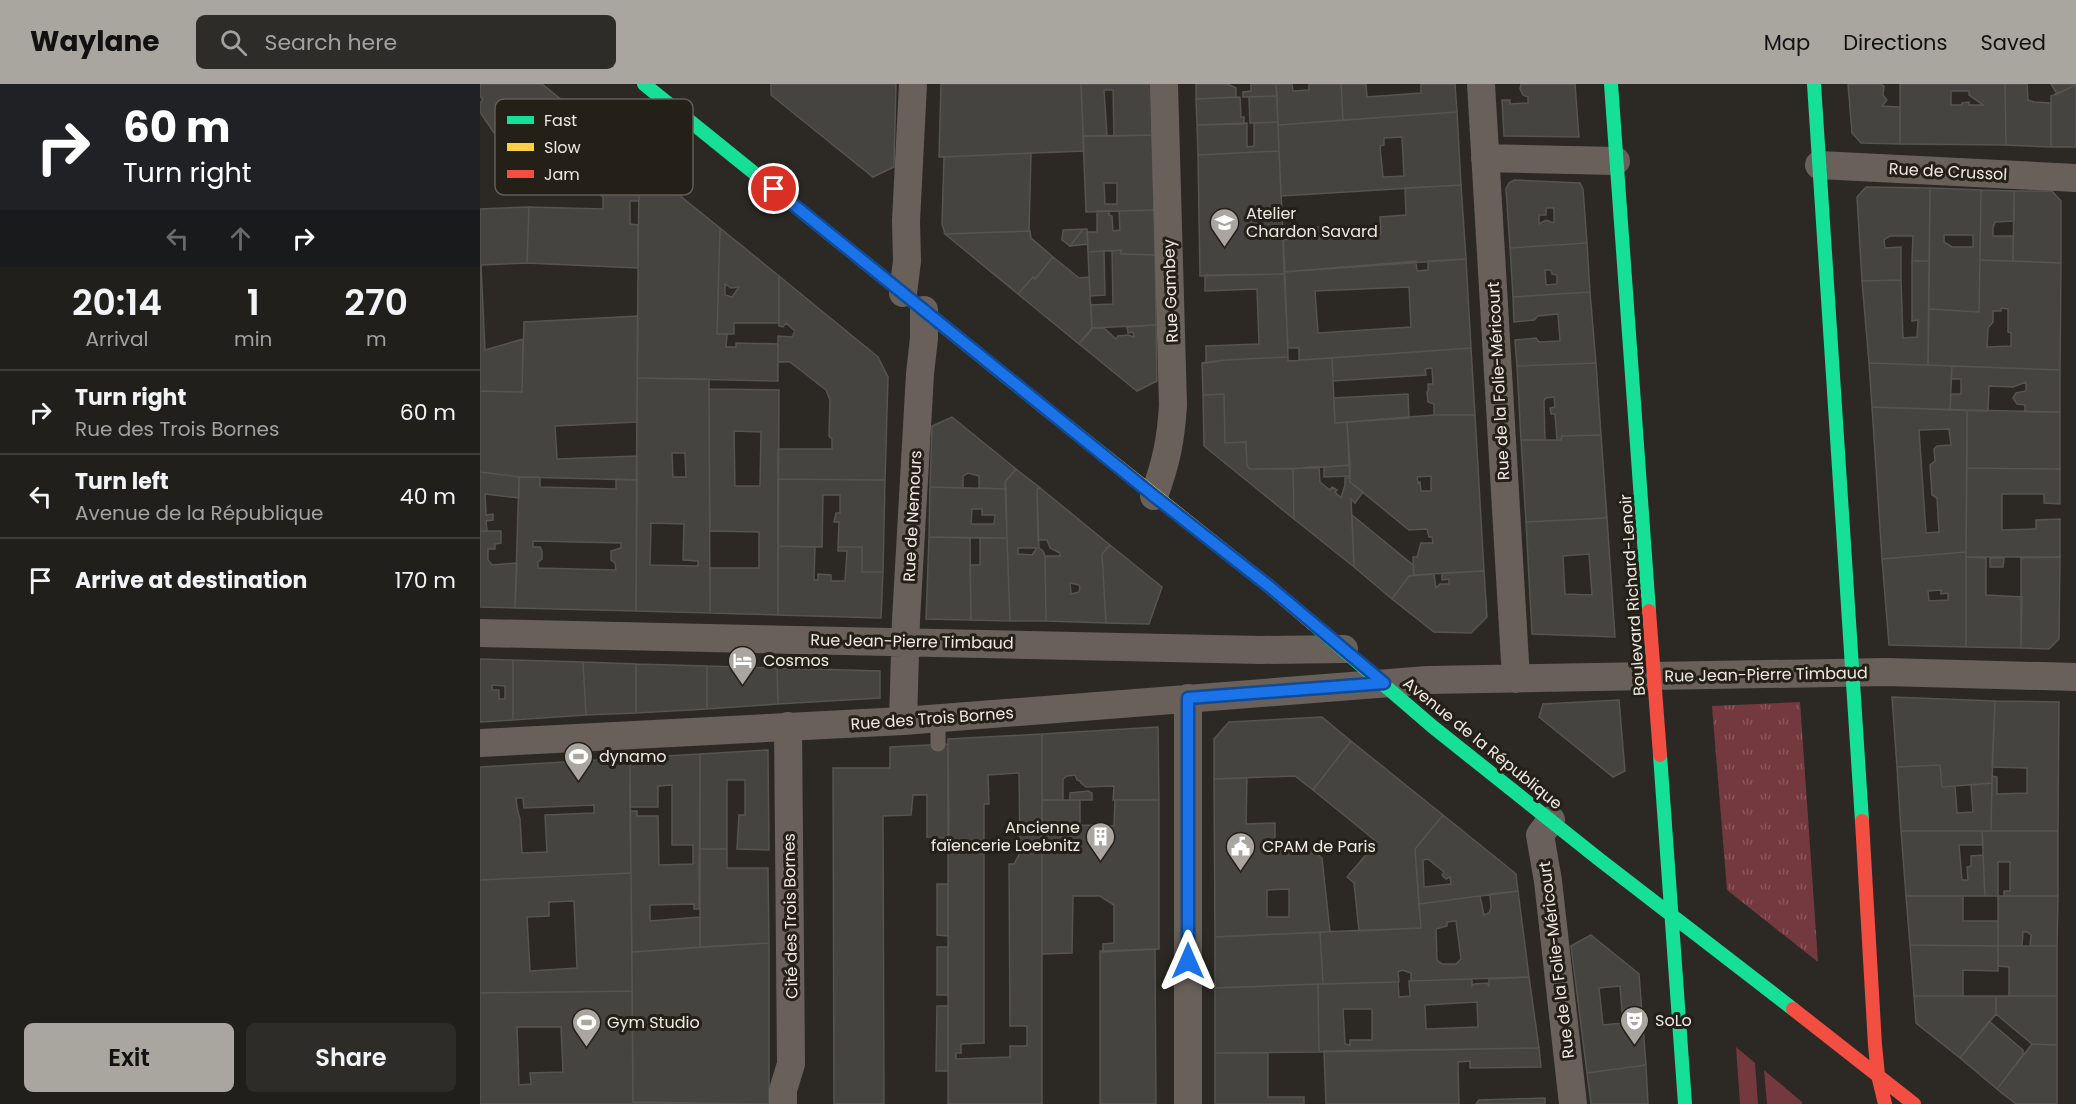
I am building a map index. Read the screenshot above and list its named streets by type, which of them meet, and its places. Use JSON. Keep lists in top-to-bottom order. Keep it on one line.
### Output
{"streets":{"street":["Rue de Crussol","Rue Gambey","Rue de la Folie-Méricourt","Rue de Nemours","Boulevard Richard-Lenoir","Rue Jean-Pierre Timbaud","Rue des Trois Bornes","Avenue de la République","Cité des Trois Bornes"]},"crossings":[["Rue Gambey","Avenue de la République"],["Rue de la Folie-Méricourt","Rue Jean-Pierre Timbaud"],["Rue de la Folie-Méricourt","Avenue de la République"],["Rue de Nemours","Rue Jean-Pierre Timbaud"],["Rue de Nemours","Rue des Trois Bornes"],["Rue de Nemours","Avenue de la République"],["Boulevard Richard-Lenoir","Rue Jean-Pierre Timbaud"],["Boulevard Richard-Lenoir","Avenue de la République"],["Rue Jean-Pierre Timbaud","Rue des Trois Bornes"],["Rue Jean-Pierre Timbaud","Avenue de la République"],["Rue des Trois Bornes","Avenue de la République"],["Rue des Trois Bornes","Cité des Trois Bornes"]],"places":{"school or university":["Atelier Chardon Savard"],"hotel":["Cosmos"],"sports":["dynamo","Gym Studio"],"building":["Ancienne faïencerie Loebnitz"],"public building":["CPAM de Paris"],"theatre":["SoLo"]},"legend":["Fast","Slow","Jam"],"page":{"header":"Waylane","search":"Search here","nav":["Map","Directions","Saved"],"turn":["60 m","Turn right"],"eta":["20:14","Arrival","1","min","270","m"],"list":[{"name":"Turn right","note":"Rue des Trois Bornes","value":"60 m"},{"name":"Turn left","note":"Avenue de la République","value":"40 m"},{"name":"Arrive at destination","value":"170 m"}],"buttons":["Exit","Share"]}}
